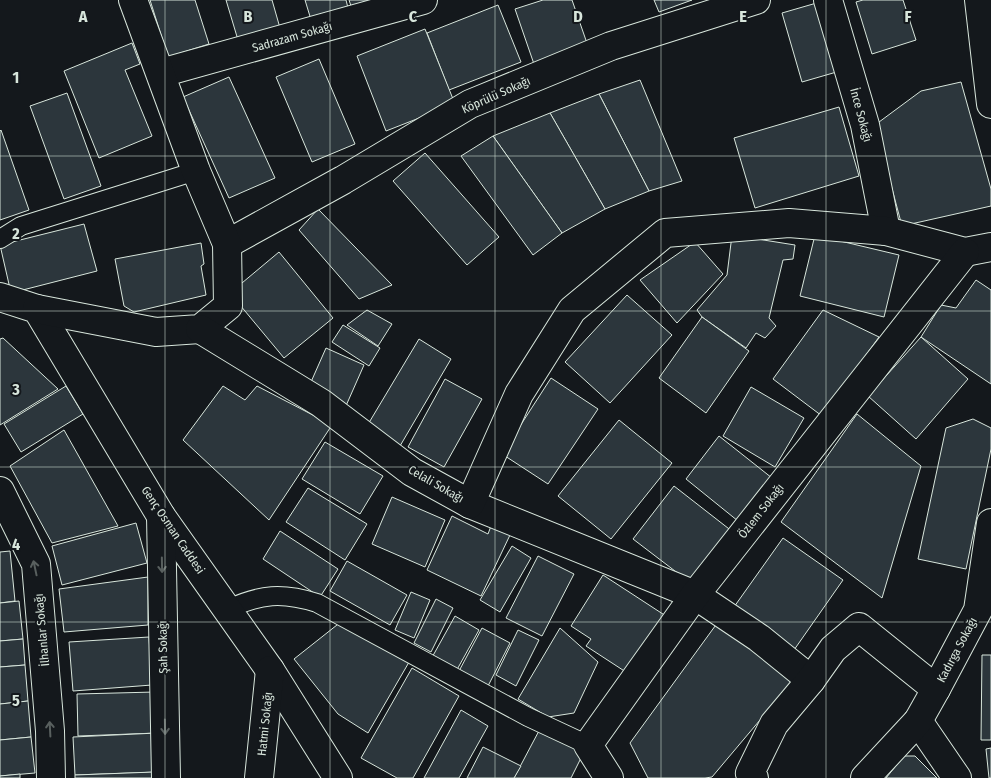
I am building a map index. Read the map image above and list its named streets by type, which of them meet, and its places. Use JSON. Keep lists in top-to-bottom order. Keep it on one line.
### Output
{"streets":{"street":["Sadrazam Sokağı","Köprülü Sokağı","İnce Sokağı","Celali Sokağı","Özlem Sokağı","Genç Osman Caddesi","İlhanlar Sokağı","Şah Sokağı","Kadırga Sokağı","Hatmi Sokağı"]},"crossings":[["Celali Sokağı","Özlem Sokağı"],["Genç Osman Caddesi","Şah Sokağı"],["Genç Osman Caddesi","Hatmi Sokağı"]],"one_way":["İlhanlar Sokağı","Şah Sokağı"],"grid":{"columns":["A","B","C","D","E","F"],"rows":["1","2","3","4","5"]}}
